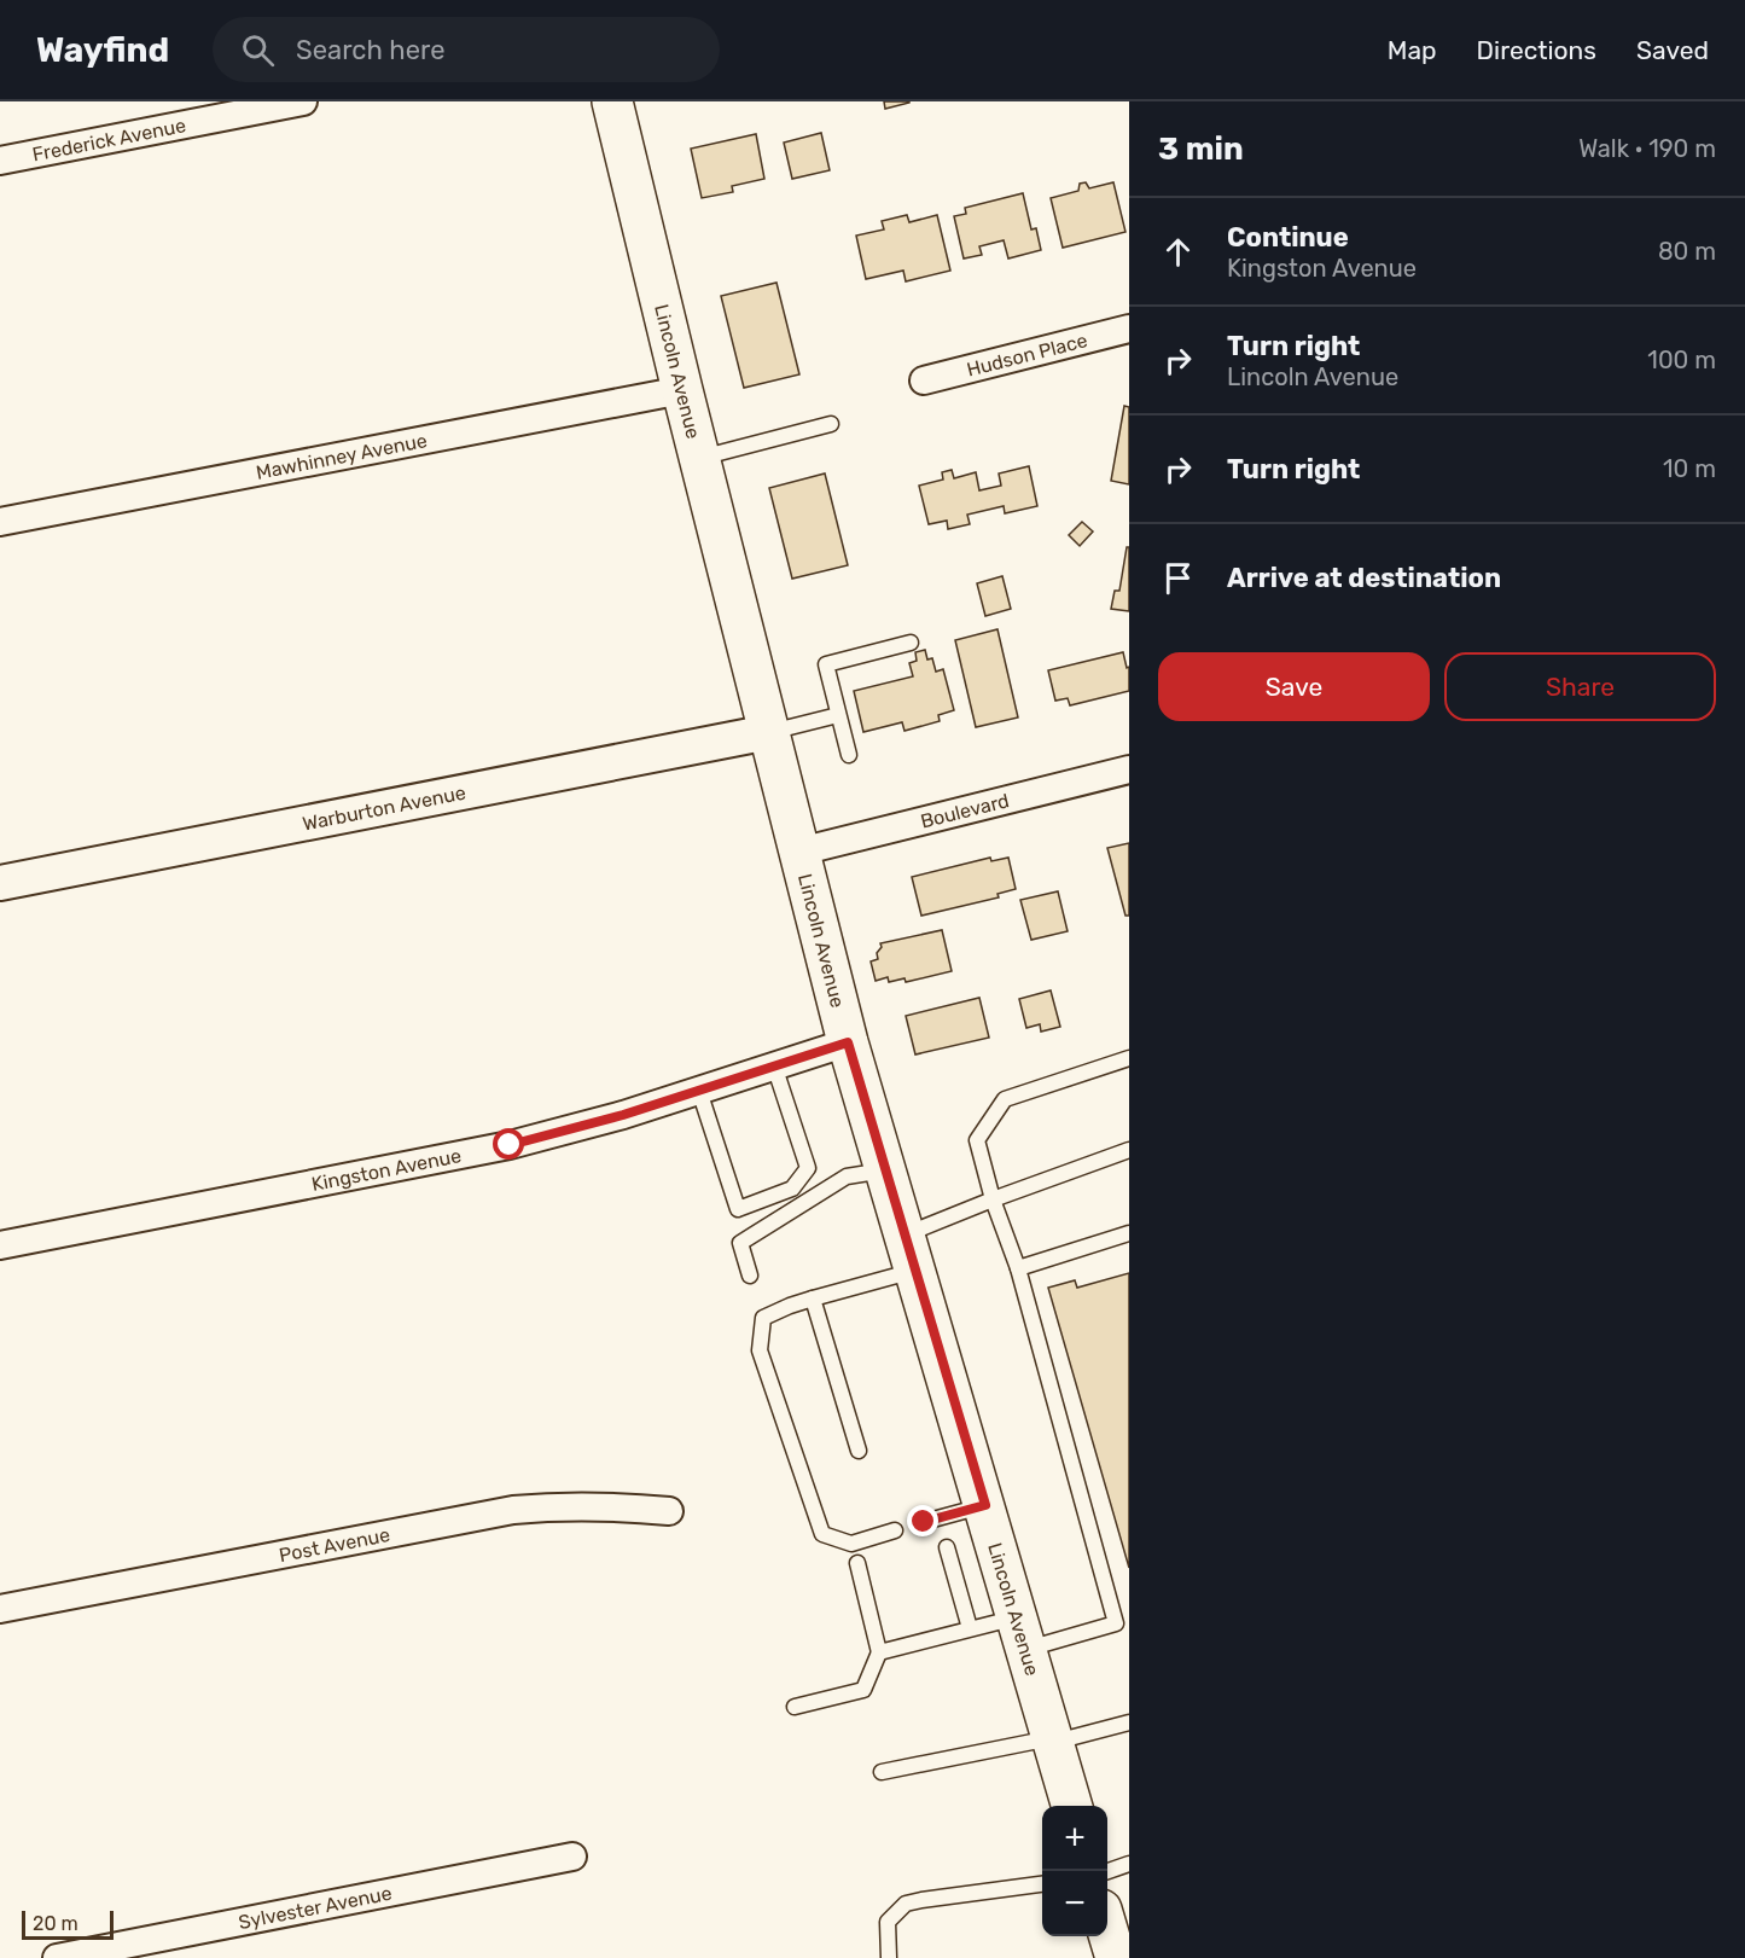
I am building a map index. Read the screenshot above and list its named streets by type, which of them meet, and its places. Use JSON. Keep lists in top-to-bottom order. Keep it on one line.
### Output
{"streets":{"main road":["Lincoln Avenue"],"street":["Frederick Avenue","Hudson Place","Mawhinney Avenue","Warburton Avenue","Boulevard","Kingston Avenue","Post Avenue","Sylvester Avenue"]},"crossings":[["Lincoln Avenue","Mawhinney Avenue"],["Lincoln Avenue","Warburton Avenue"],["Lincoln Avenue","Boulevard"],["Lincoln Avenue","Kingston Avenue"]],"scale_bar":"20 m","page":{"header":"Wayfind","search":"Search here","nav":["Map","Directions","Saved"],"heading":["3 min","Walk · 190 m"],"list":[["Continue","Kingston Avenue","80 m"],["Turn right","Lincoln Avenue","100 m"],["Turn right","10 m"],"Arrive at destination"],"buttons":["Save","Share"],"map_buttons":["+","−"],"scale":"20 m"}}
